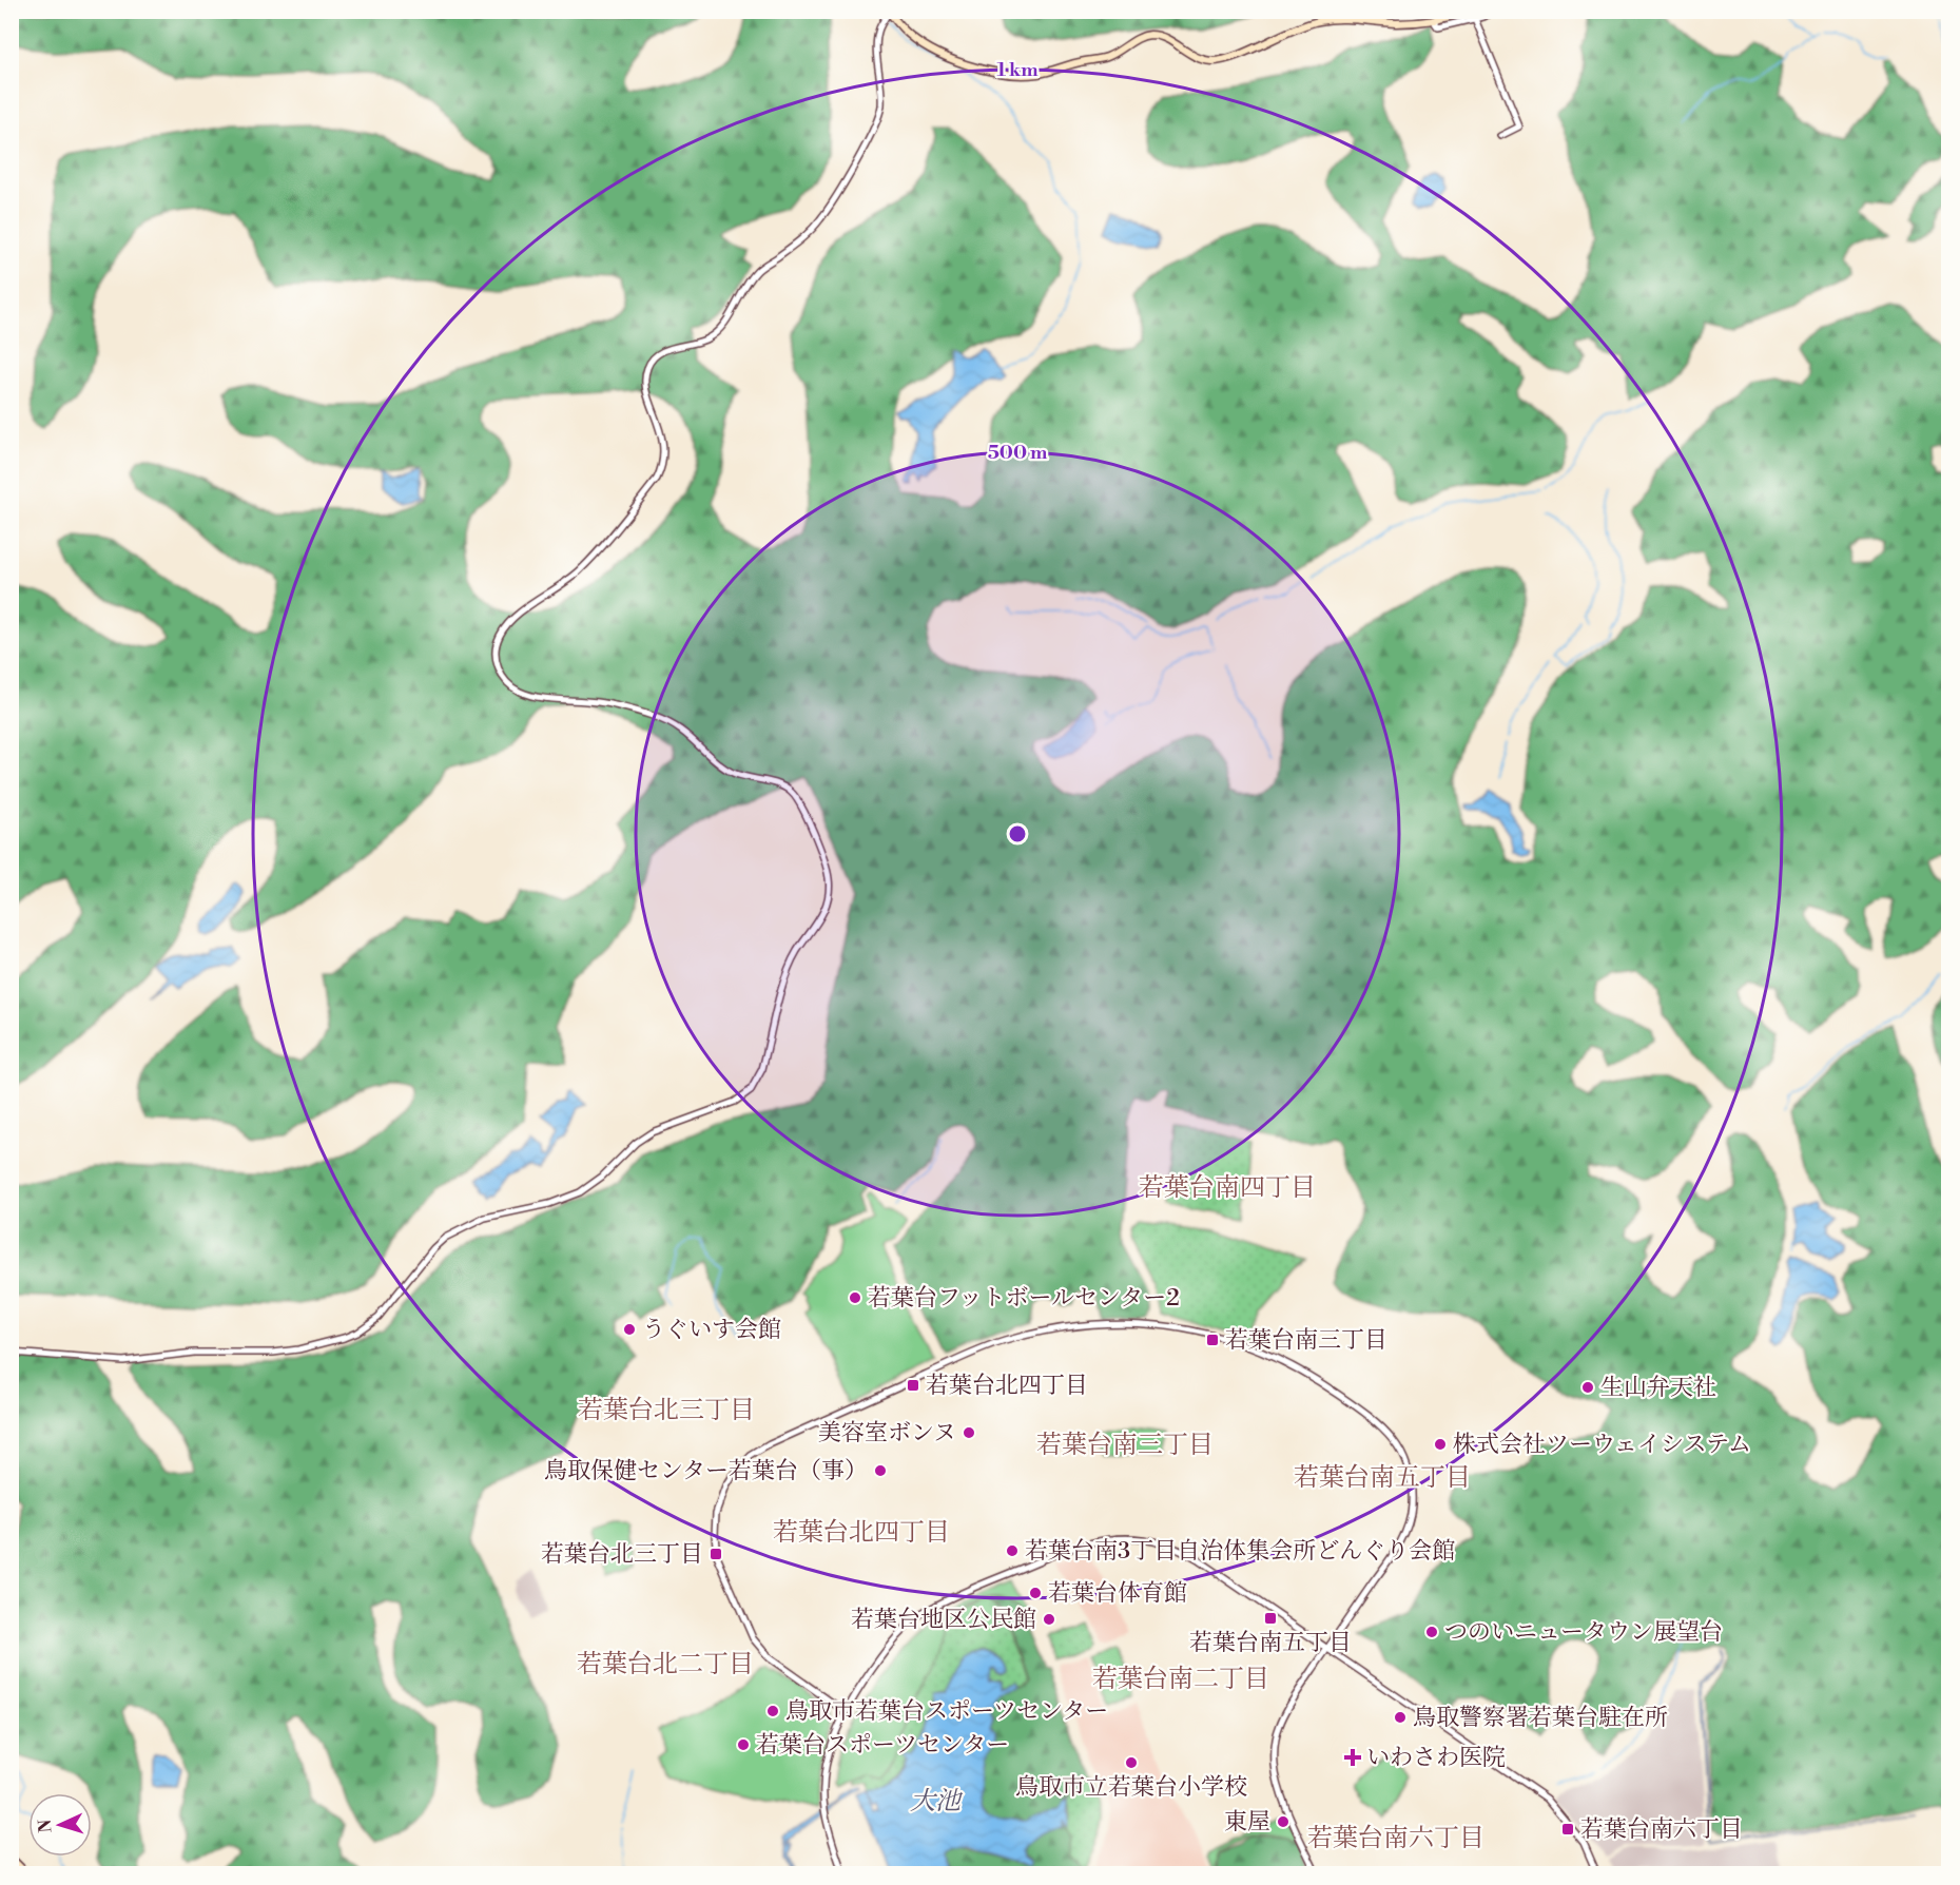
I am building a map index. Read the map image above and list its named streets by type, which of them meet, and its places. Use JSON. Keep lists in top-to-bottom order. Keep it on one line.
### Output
{"districts":["若葉台南四丁目","若葉台北三丁目","若葉台南三丁目","若葉台南五丁目","若葉台北四丁目","若葉台北二丁目","若葉台南二丁目","若葉台南六丁目"],"water":["大池"],"places":{"other":["若葉台フットボールセンター2","うぐいす会館","生山弁天社","美容室ボンヌ","株式会社ツーウェイシステム","鳥取保健センター若葉台（事）","若葉台南3丁目自治体集会所どんぐり会館","若葉台体育館","若葉台地区公民館","つのいニュータウン展望台","鳥取市若葉台スポーツセンター","鳥取警察署若葉台駐在所","若葉台スポーツセンター","鳥取市立若葉台小学校","東屋"],"transit":["若葉台南三丁目","若葉台北四丁目","若葉台北三丁目","若葉台南五丁目","若葉台南六丁目"],"health":["いわさわ医院"]},"north":"left","rings":["1 km","500 m"]}
